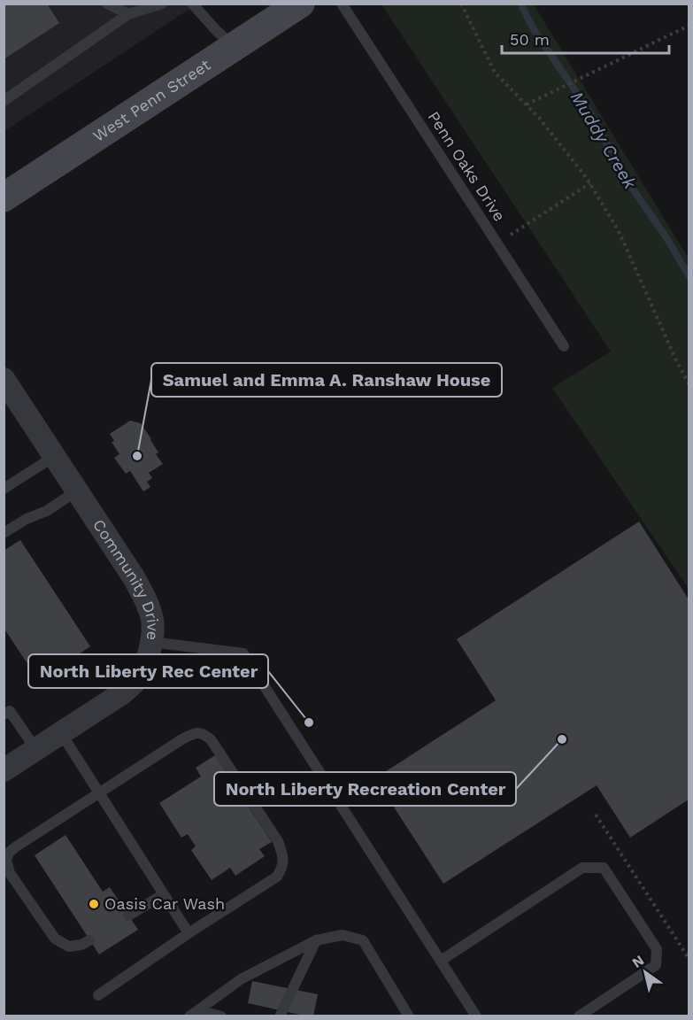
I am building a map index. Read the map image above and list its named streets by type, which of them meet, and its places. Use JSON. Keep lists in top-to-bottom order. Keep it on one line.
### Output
{"streets":{"main road":["West Penn Street"],"street":["Community Drive"],"lane":["Penn Oaks Drive"]},"water":["Muddy Creek"],"places":["Samuel and Emma A. Ranshaw House","North Liberty Rec Center","North Liberty Recreation Center","Oasis Car Wash"],"scale_bar":"50 m","north":"top left"}
